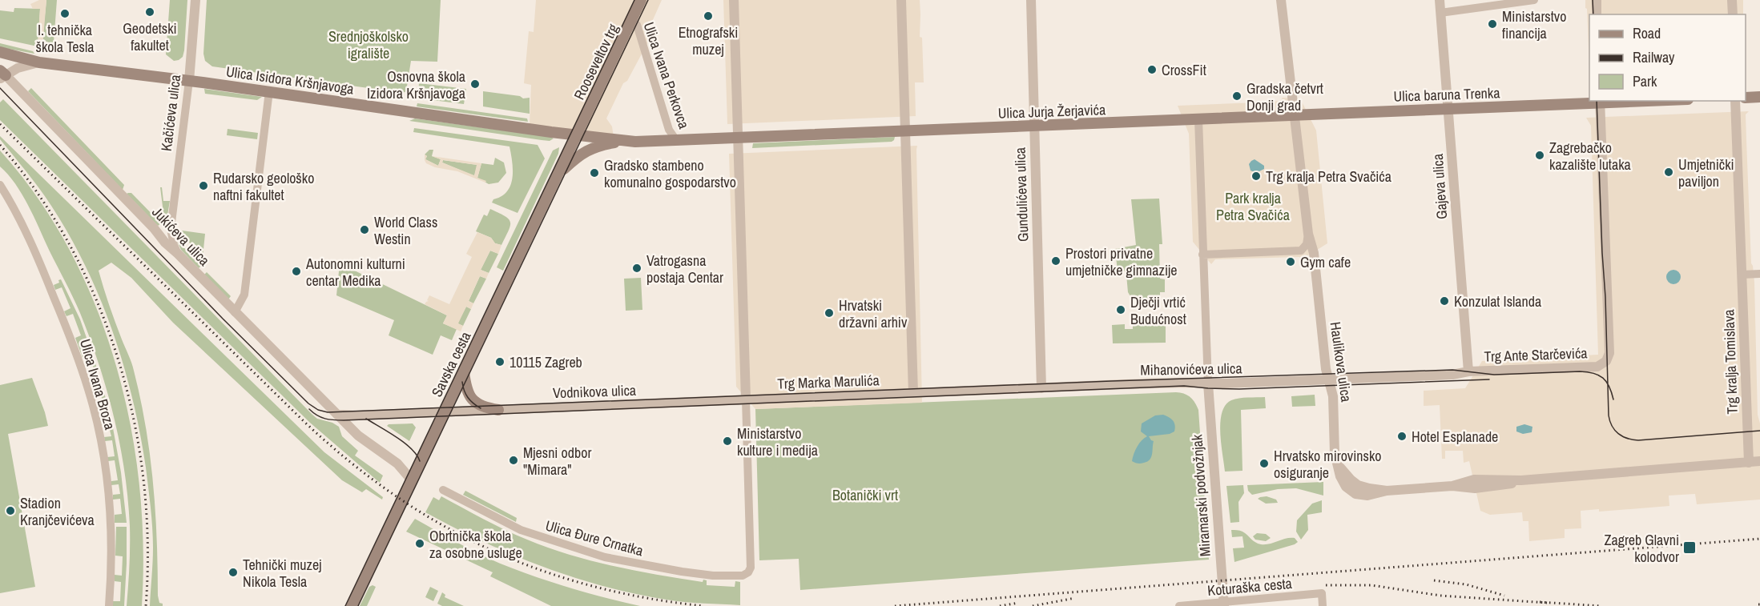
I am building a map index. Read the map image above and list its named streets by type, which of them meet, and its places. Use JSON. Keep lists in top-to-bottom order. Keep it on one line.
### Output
{"streets":{"main road":["Rooseveltov trg","Ulica Isidora Kršnjavoga","Ulica baruna Trenka","Ulica Jurja Žerjavića","Savska cesta"],"street":["Ulica Ivana Perkovca","Kačićeva ulica","Gajeva ulica","Gundulićeva ulica","Jukićeva ulica","Trg Ante Starčevića","Haulikova ulica","Trg kralja Tomislava","Mihanovićeva ulica","Trg Marka Marulića","Ulica Ivana Broza","Vodnikova ulica","Miramarski podvožnjak","Ulica Đure Crnatka","Koturaška cesta"]},"crossings":[["Rooseveltov trg","Ulica Ivana Perkovca"],["Rooseveltov trg","Ulica Isidora Kršnjavoga"],["Rooseveltov trg","Savska cesta"],["Ulica Ivana Perkovca","Ulica Jurja Žerjavića"],["Ulica Isidora Kršnjavoga","Ulica Jurja Žerjavića"],["Ulica Isidora Kršnjavoga","Kačićeva ulica"],["Ulica Isidora Kršnjavoga","Savska cesta"],["Ulica baruna Trenka","Gajeva ulica"],["Ulica baruna Trenka","Trg Ante Starčevića"],["Ulica Jurja Žerjavića","Gundulićeva ulica"],["Kačićeva ulica","Jukićeva ulica"],["Gajeva ulica","Trg Ante Starčevića"],["Gajeva ulica","Mihanovićeva ulica"],["Gundulićeva ulica","Mihanovićeva ulica"],["Jukićeva ulica","Savska cesta"],["Trg Ante Starčevića","Mihanovićeva ulica"],["Haulikova ulica","Trg kralja Tomislava"],["Haulikova ulica","Mihanovićeva ulica"],["Savska cesta","Vodnikova ulica"],["Mihanovićeva ulica","Trg Marka Marulića"],["Mihanovićeva ulica","Miramarski podvožnjak"],["Trg Marka Marulića","Vodnikova ulica"],["Trg Marka Marulića","Ulica Đure Crnatka"],["Vodnikova ulica","Ulica Đure Crnatka"]],"parks":["Srednjoškolsko igralište","Park kralja Petra Svačića","Botanički vrt"],"places":{"other":["Geodetski fakultet","I. tehnička škola Tesla","Etnografski muzej","Ministarstvo financija","CrossFit","Osnovna škola Izidora Kršnjavoga","Gradska četvrt Donji grad","Zagrebačko kazalište lutaka","Umjetnički paviljon","Gradsko stambeno komunalno gospodarstvo","Trg kralja Petra Svačića","Rudarsko geološko naftni fakultet","World Class Westin","Prostori privatne umjetničke gimnazije","Gym cafe","Vatrogasna postaja Centar","Autonomni kulturni centar Medika","Konzulat Islanda","Dječji vrtić Budućnost","Hrvatski državni arhiv","10115 Zagreb","Hotel Esplanade","Ministarstvo kulture i medija","Mjesni odbor \"Mimara\"","Hrvatsko mirovinsko osiguranje","Stadion Kranjčevićeva","Obrtnička škola za osobne usluge","Tehnički muzej Nikola Tesla"],"transit":["Zagreb Glavni kolodvor"]},"legend":["Road","Railway","Park"]}
